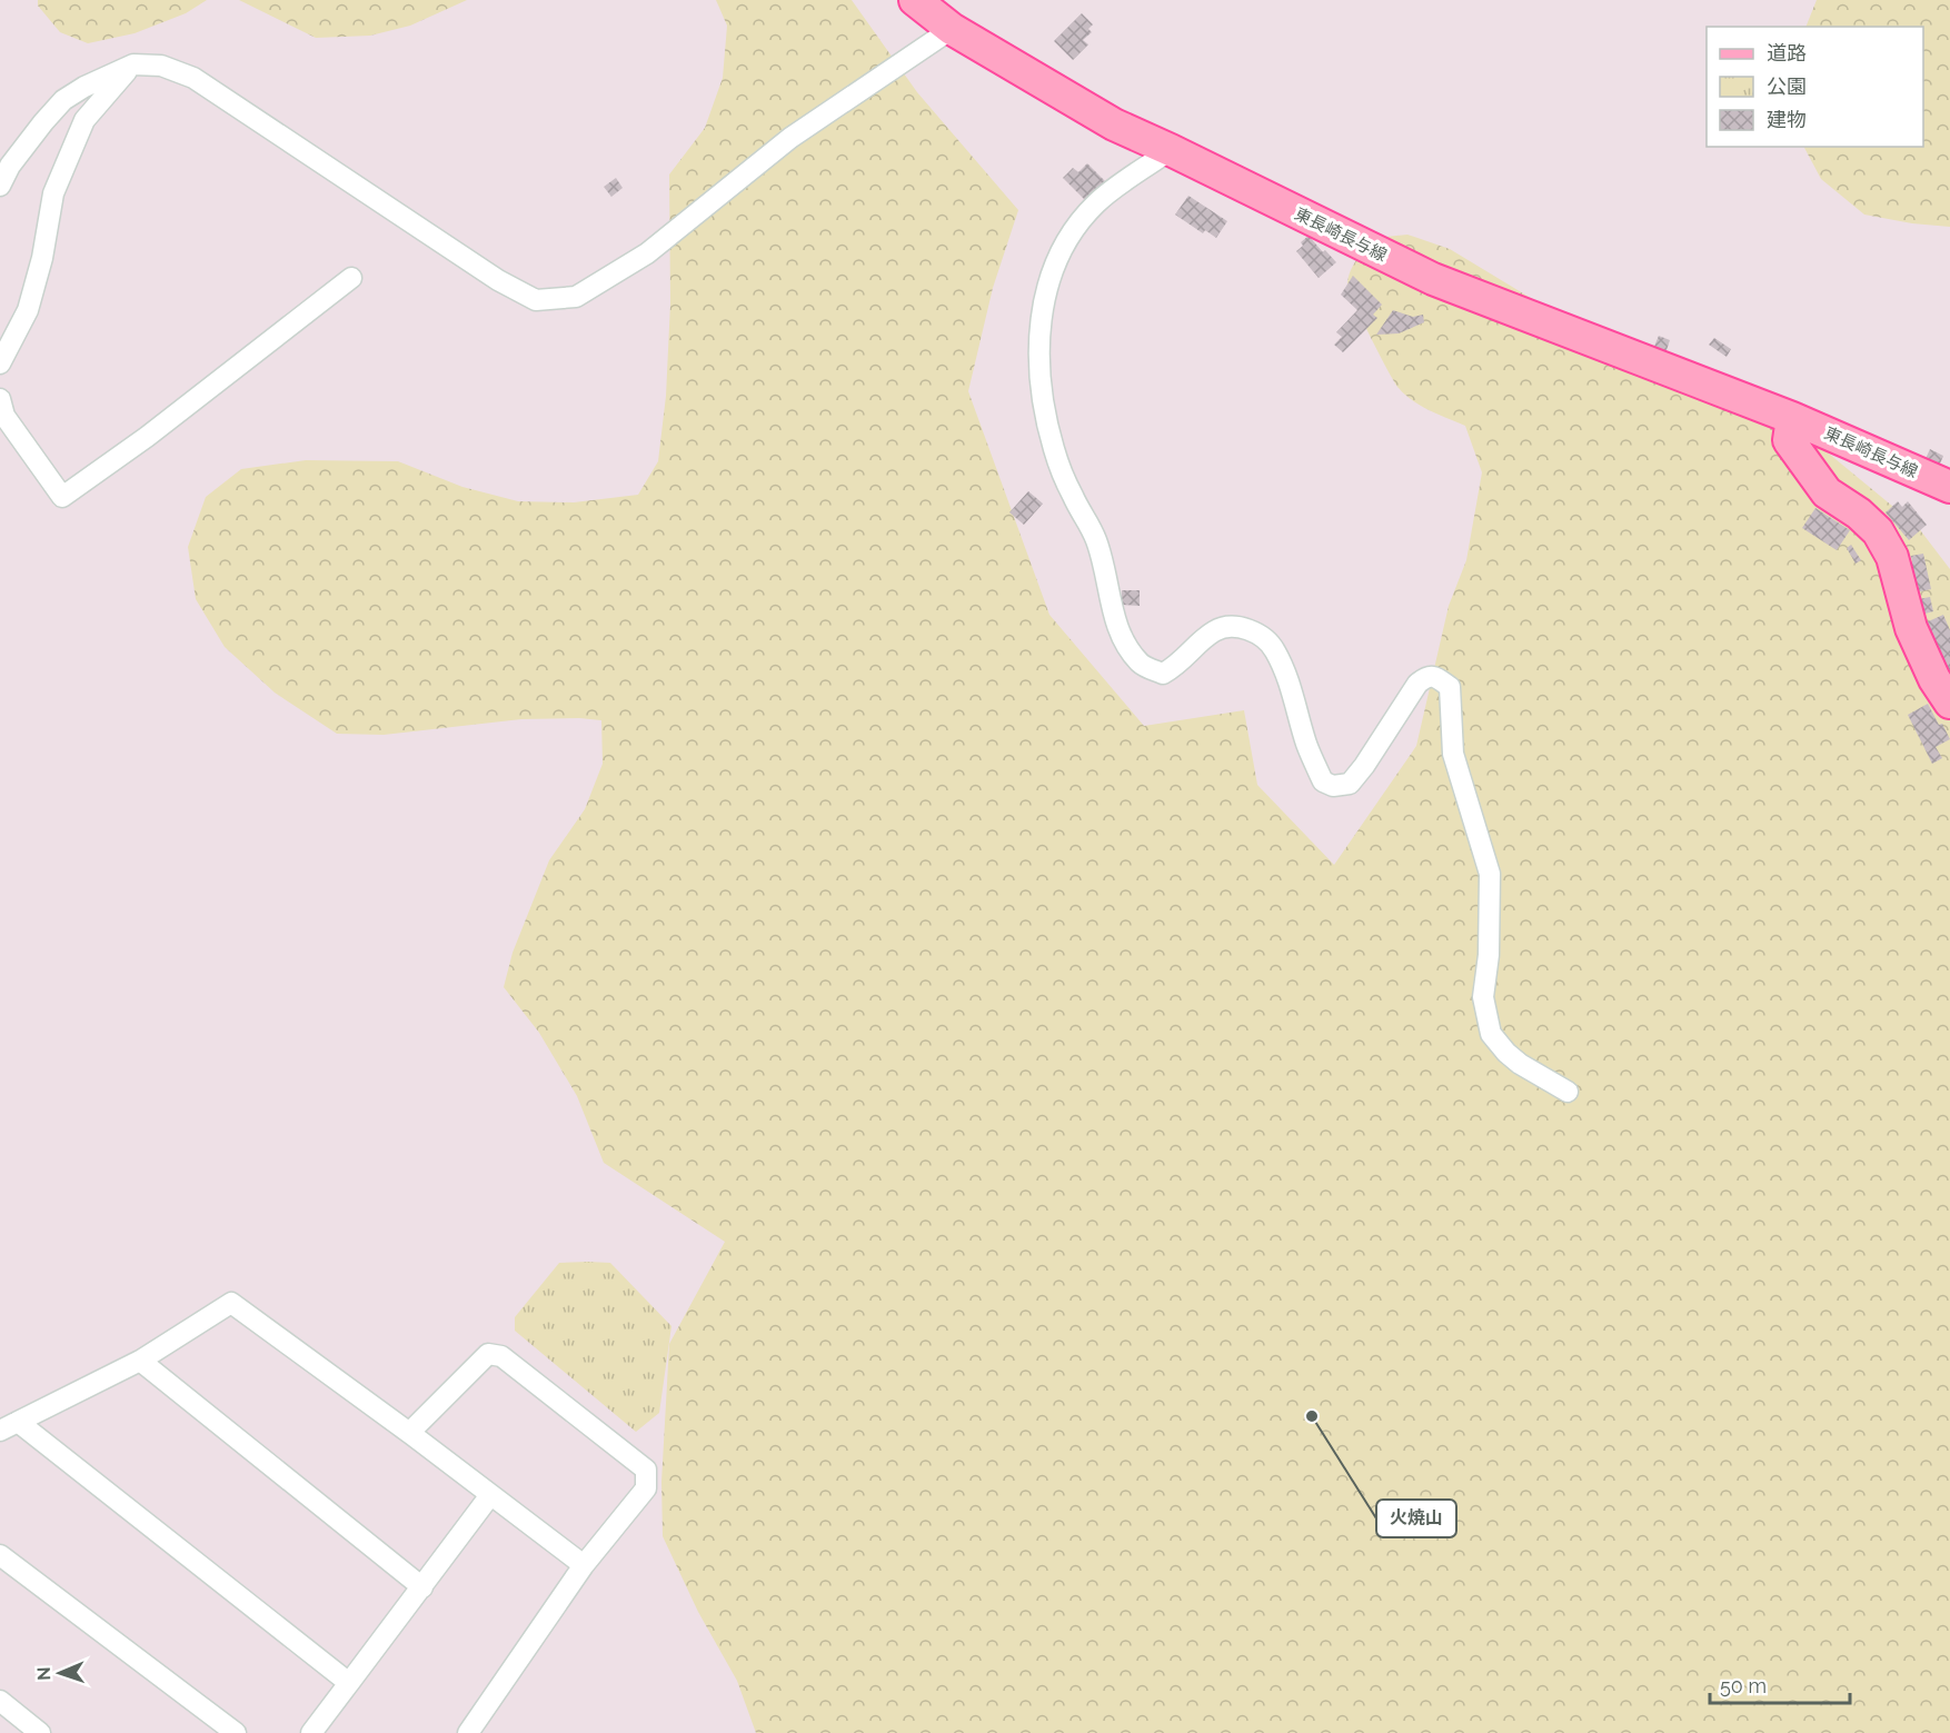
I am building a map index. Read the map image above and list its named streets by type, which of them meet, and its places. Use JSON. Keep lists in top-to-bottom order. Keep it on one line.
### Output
{"streets":{"main road":["東長崎長与線"]},"places":["火焼山"],"legend":["道路","公園","建物"],"scale_bar":"50 m","north":"left"}
